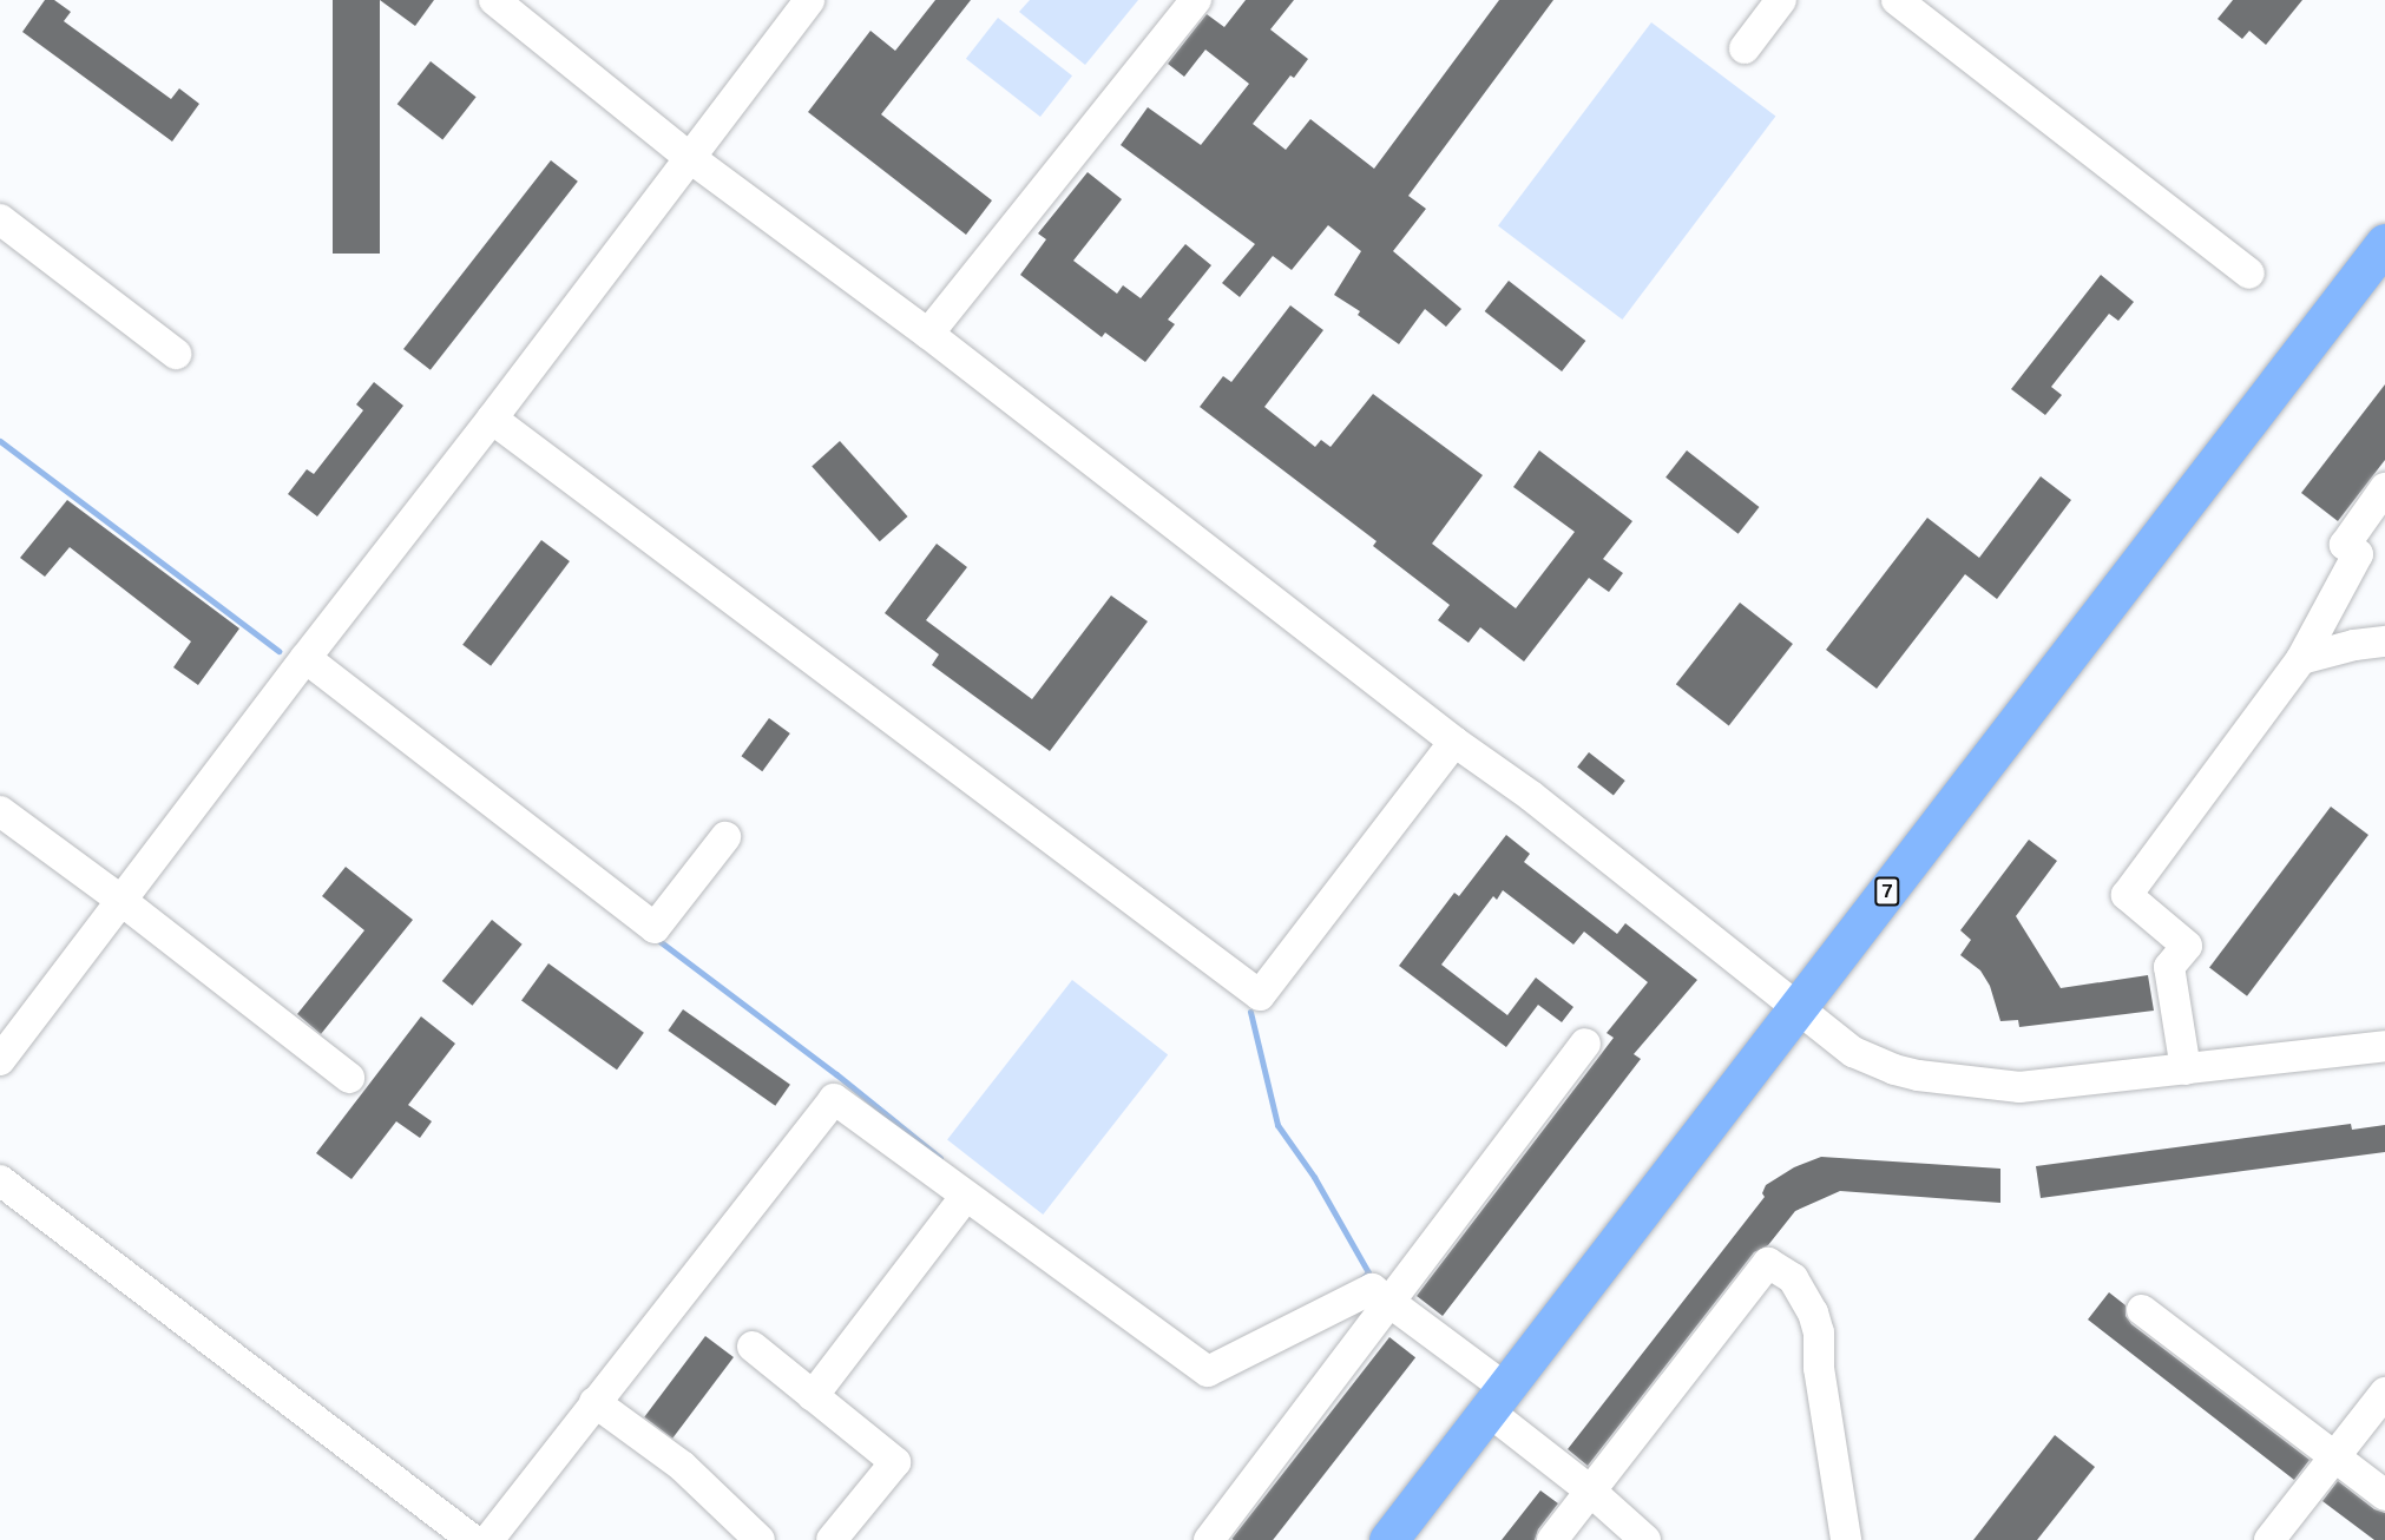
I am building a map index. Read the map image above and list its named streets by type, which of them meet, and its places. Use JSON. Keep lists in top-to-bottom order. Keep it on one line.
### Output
{"streets":{"highway":["7"]}}
